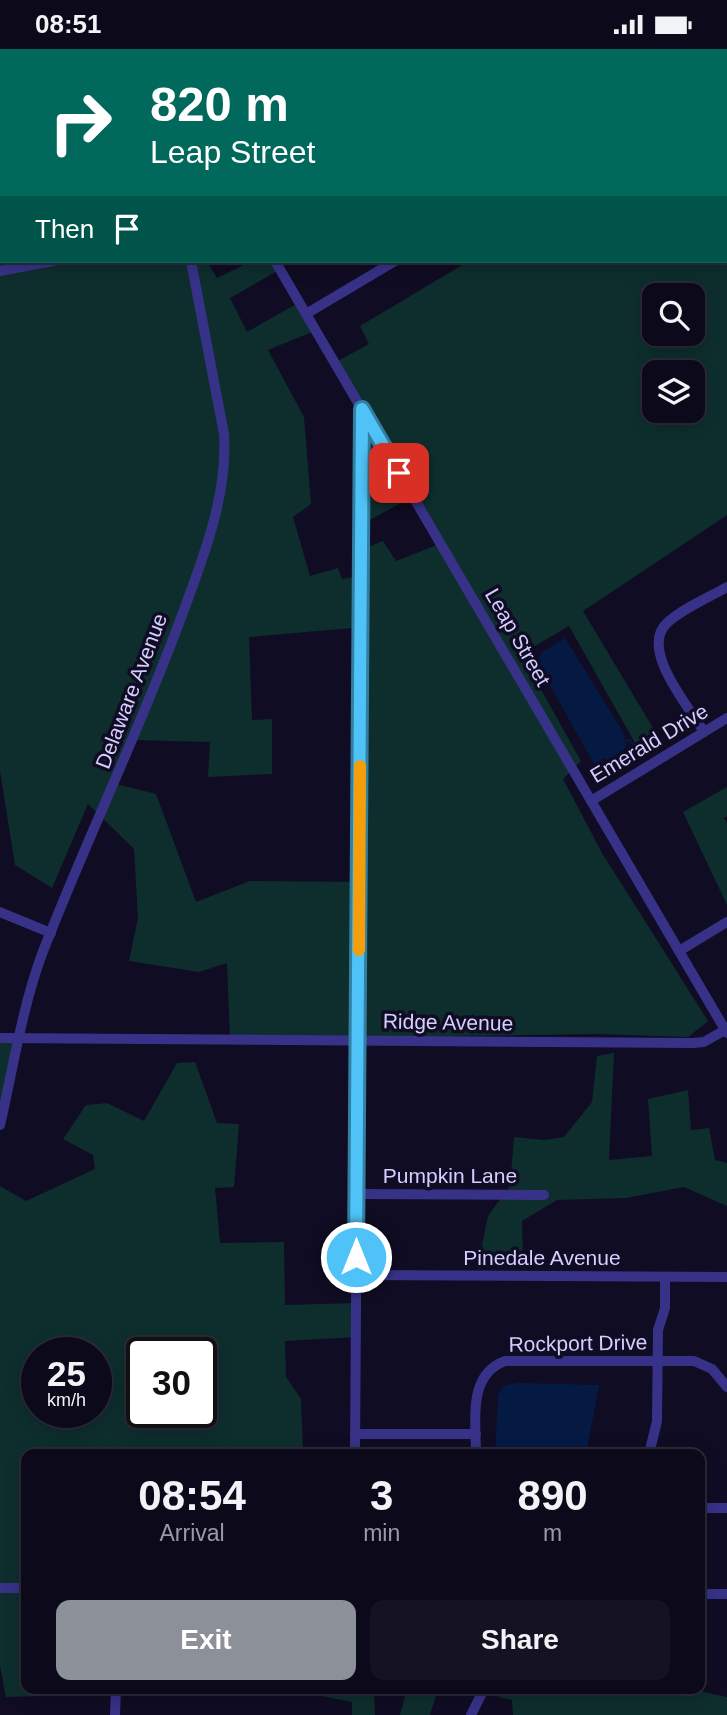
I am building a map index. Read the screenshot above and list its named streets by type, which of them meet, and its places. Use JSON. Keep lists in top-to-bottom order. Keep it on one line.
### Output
{"streets":{"street":["Leap Street","Delaware Avenue","Emerald Drive","Ridge Avenue","Pumpkin Lane","Pinedale Avenue","Rockport Drive"]},"crossings":[["Leap Street","Emerald Drive"],["Leap Street","Ridge Avenue"],["Delaware Avenue","Ridge Avenue"]],"page":{"status":"08:51","turn":["820 m","Leap Street"],"then":"Then","speed":"25 km/h","limit":"30","eta":["08:54","Arrival","3","min","890","m"],"buttons":["Exit","Share"]}}
